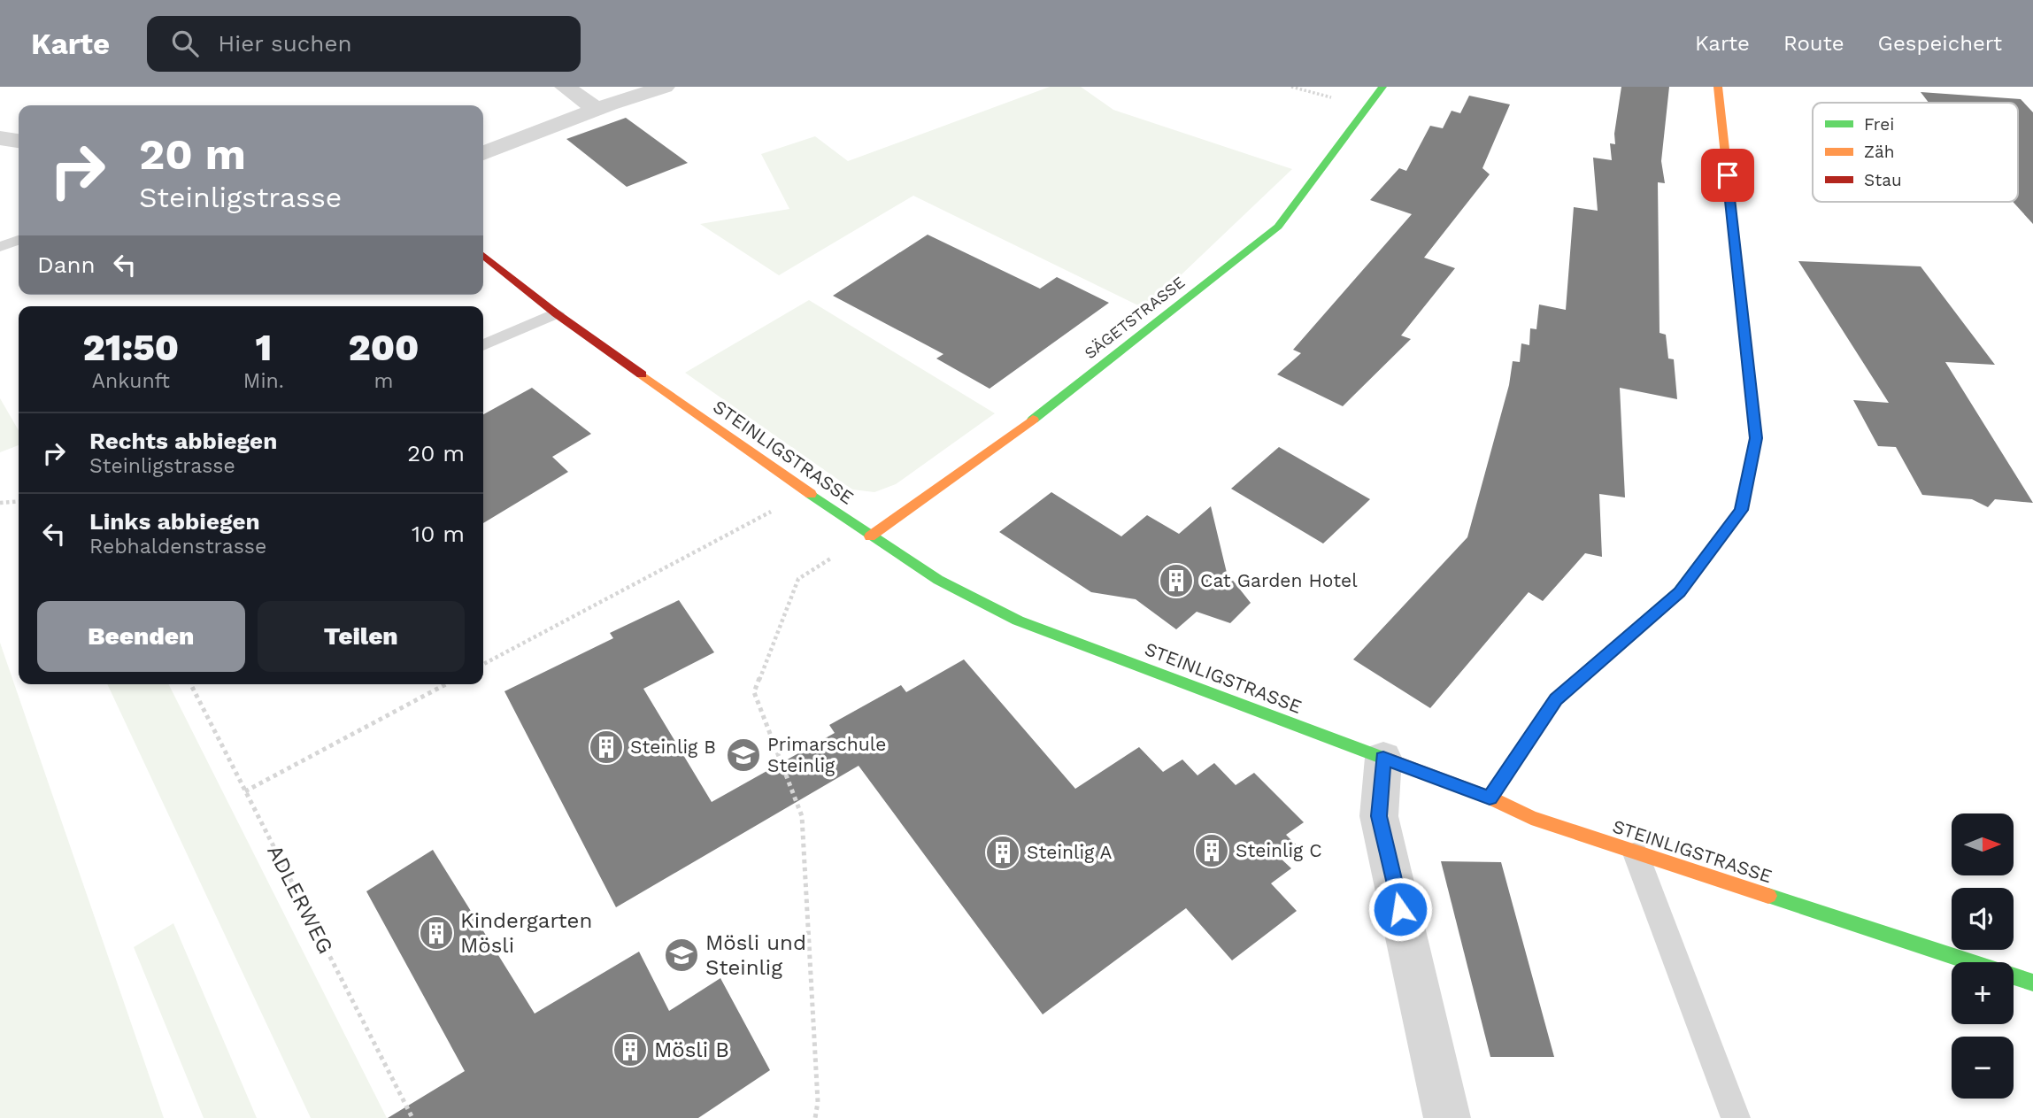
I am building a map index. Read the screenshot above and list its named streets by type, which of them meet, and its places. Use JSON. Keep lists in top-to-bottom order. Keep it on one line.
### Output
{"streets":{"street":["SÄGETSTRASSE","STEINLIGSTRASSE"],"path":["ADLERWEG"]},"crossings":[["SÄGETSTRASSE","STEINLIGSTRASSE"]],"places":{"building":["Cat Garden Hotel","Steinlig B","Steinlig C","Steinlig A","Kindergarten Mösli","Mösli B"],"school or university":["Primarschule Steinlig","Mösli und Steinlig"]},"legend":["Frei","Zäh","Stau"],"north":"right","page":{"header":"Karte","search":"Hier suchen","nav":["Karte","Route","Gespeichert"],"turn":["20 m","Steinligstrasse"],"then":"Dann","eta":["21:50","Ankunft","1","Min.","200","m"],"list":[{"name":"Rechts abbiegen","note":"Steinligstrasse","value":"20 m"},{"name":"Links abbiegen","note":"Rebhaldenstrasse","value":"10 m"}],"buttons":["Beenden","Teilen"],"map_buttons":["+","−"]}}
